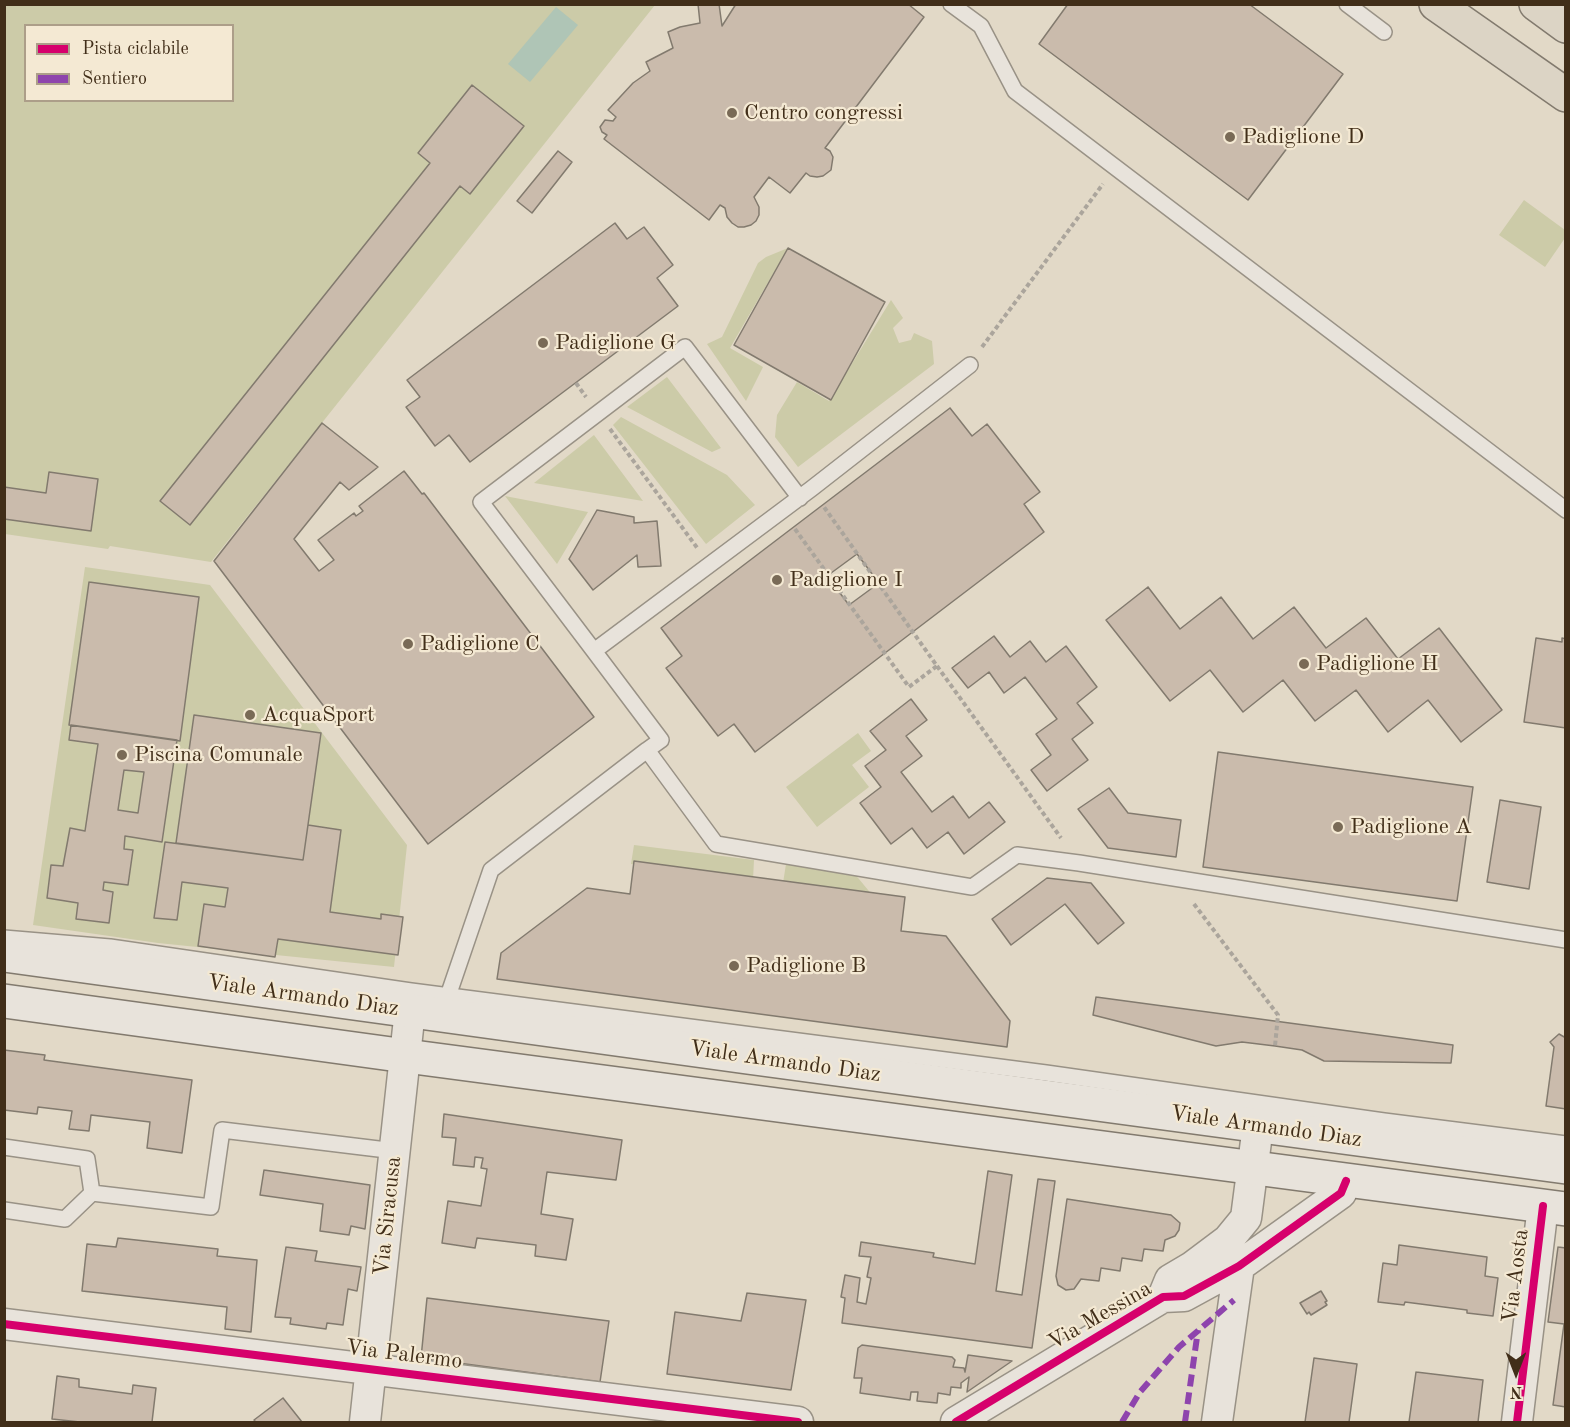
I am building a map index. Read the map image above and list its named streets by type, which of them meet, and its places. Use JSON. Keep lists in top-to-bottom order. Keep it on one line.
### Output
{"streets":{"main road":["Viale Armando Diaz"],"street":["Via Siracusa","Via Aosta","Via Messina","Via Palermo"]},"crossings":[["Viale Armando Diaz","Via Siracusa"],["Viale Armando Diaz","Via Aosta"],["Viale Armando Diaz","Via Messina"],["Via Siracusa","Via Palermo"]],"places":["Centro congressi","Padiglione D","Padiglione G","Padiglione I","Padiglione C","Padiglione H","AcquaSport","Piscina Comunale","Padiglione A","Padiglione B"],"legend":["Pista ciclabile","Sentiero"],"north":"bottom"}
